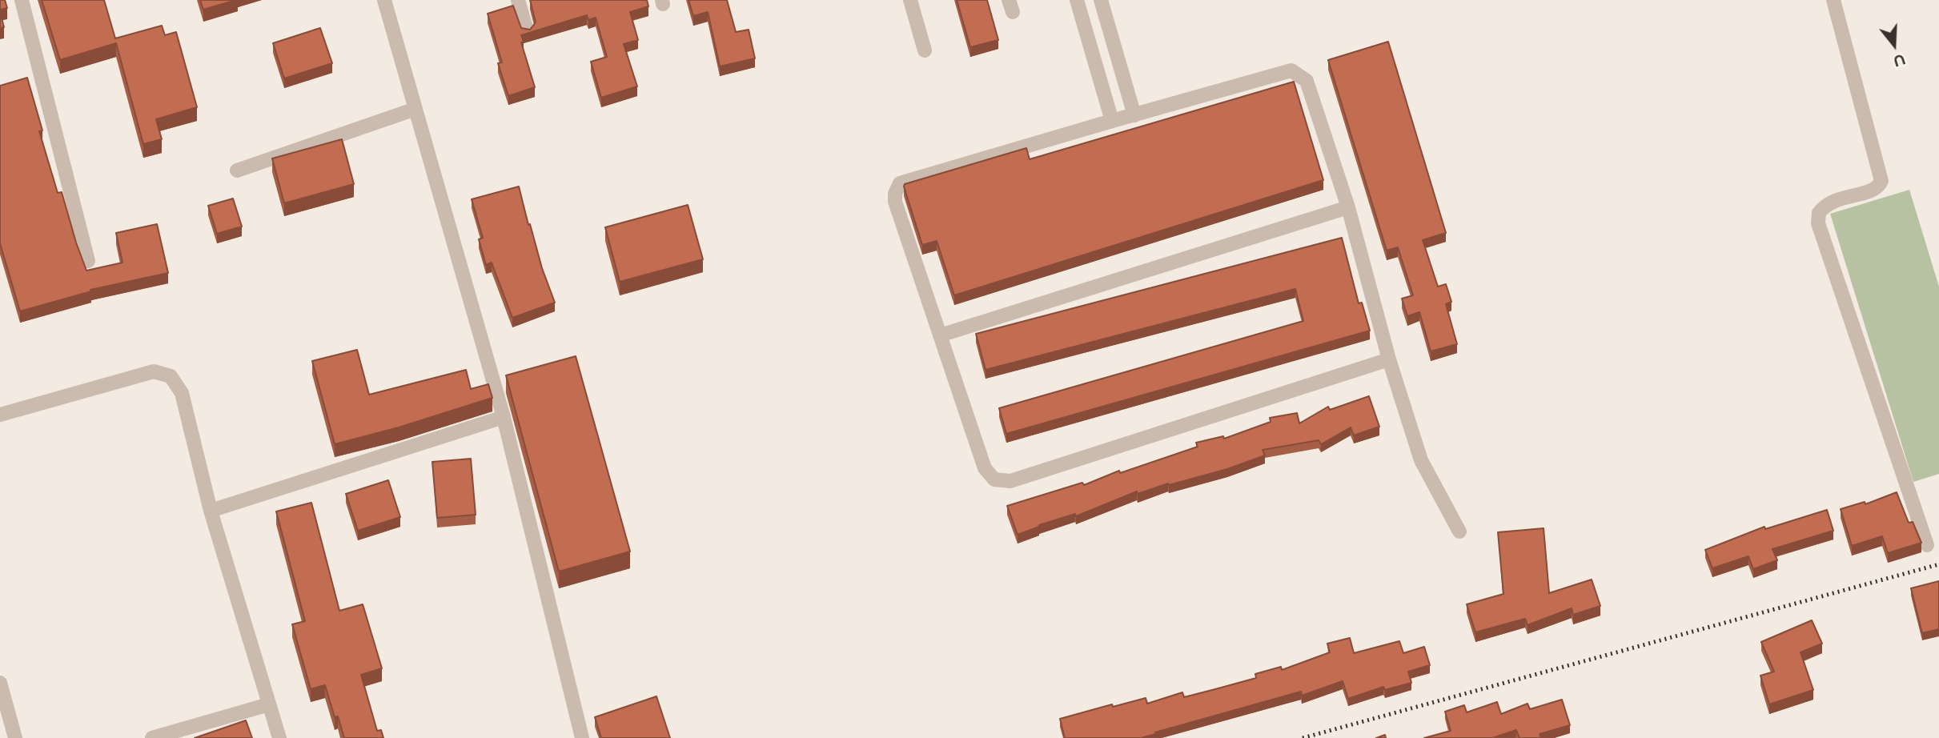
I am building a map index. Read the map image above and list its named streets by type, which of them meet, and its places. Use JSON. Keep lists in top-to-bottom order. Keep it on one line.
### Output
{"north":"bottom"}
